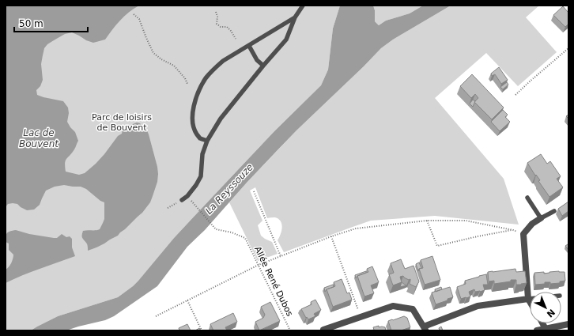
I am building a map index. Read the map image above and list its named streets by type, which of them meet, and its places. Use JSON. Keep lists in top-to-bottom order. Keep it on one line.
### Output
{"streets":{"path":["Allée René Dubos"]},"water":["Lac de Bouvent","La Reyssouze"],"parks":["Parc de loisirs de Bouvent"],"scale_bar":"50 m","north":"bottom right"}
